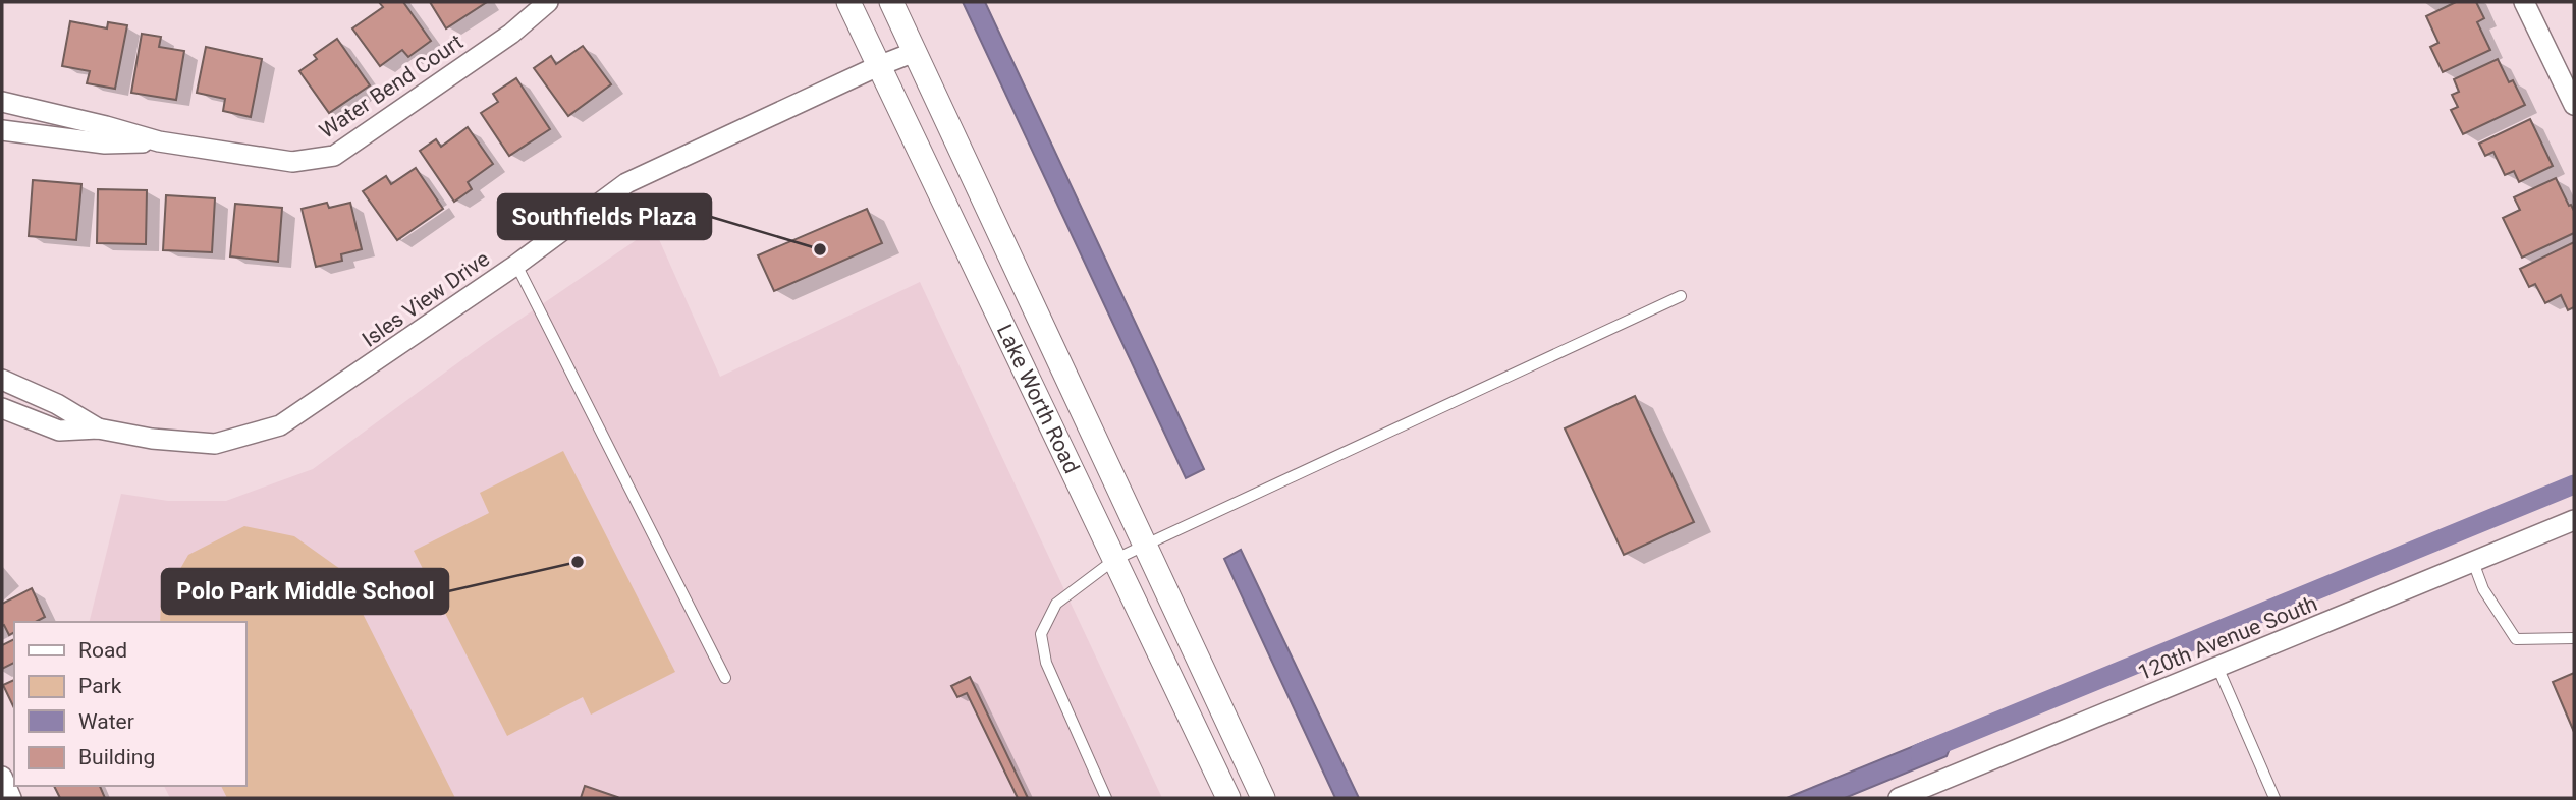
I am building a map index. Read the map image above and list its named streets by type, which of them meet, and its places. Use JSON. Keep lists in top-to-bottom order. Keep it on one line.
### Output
{"streets":{"street":["Water Bend Court","Isles View Drive","Lake Worth Road","120th Avenue South"]},"crossings":[["Isles View Drive","Lake Worth Road"]],"places":["Southfields Plaza","Polo Park Middle School"],"legend":["Road","Park","Water","Building"]}
